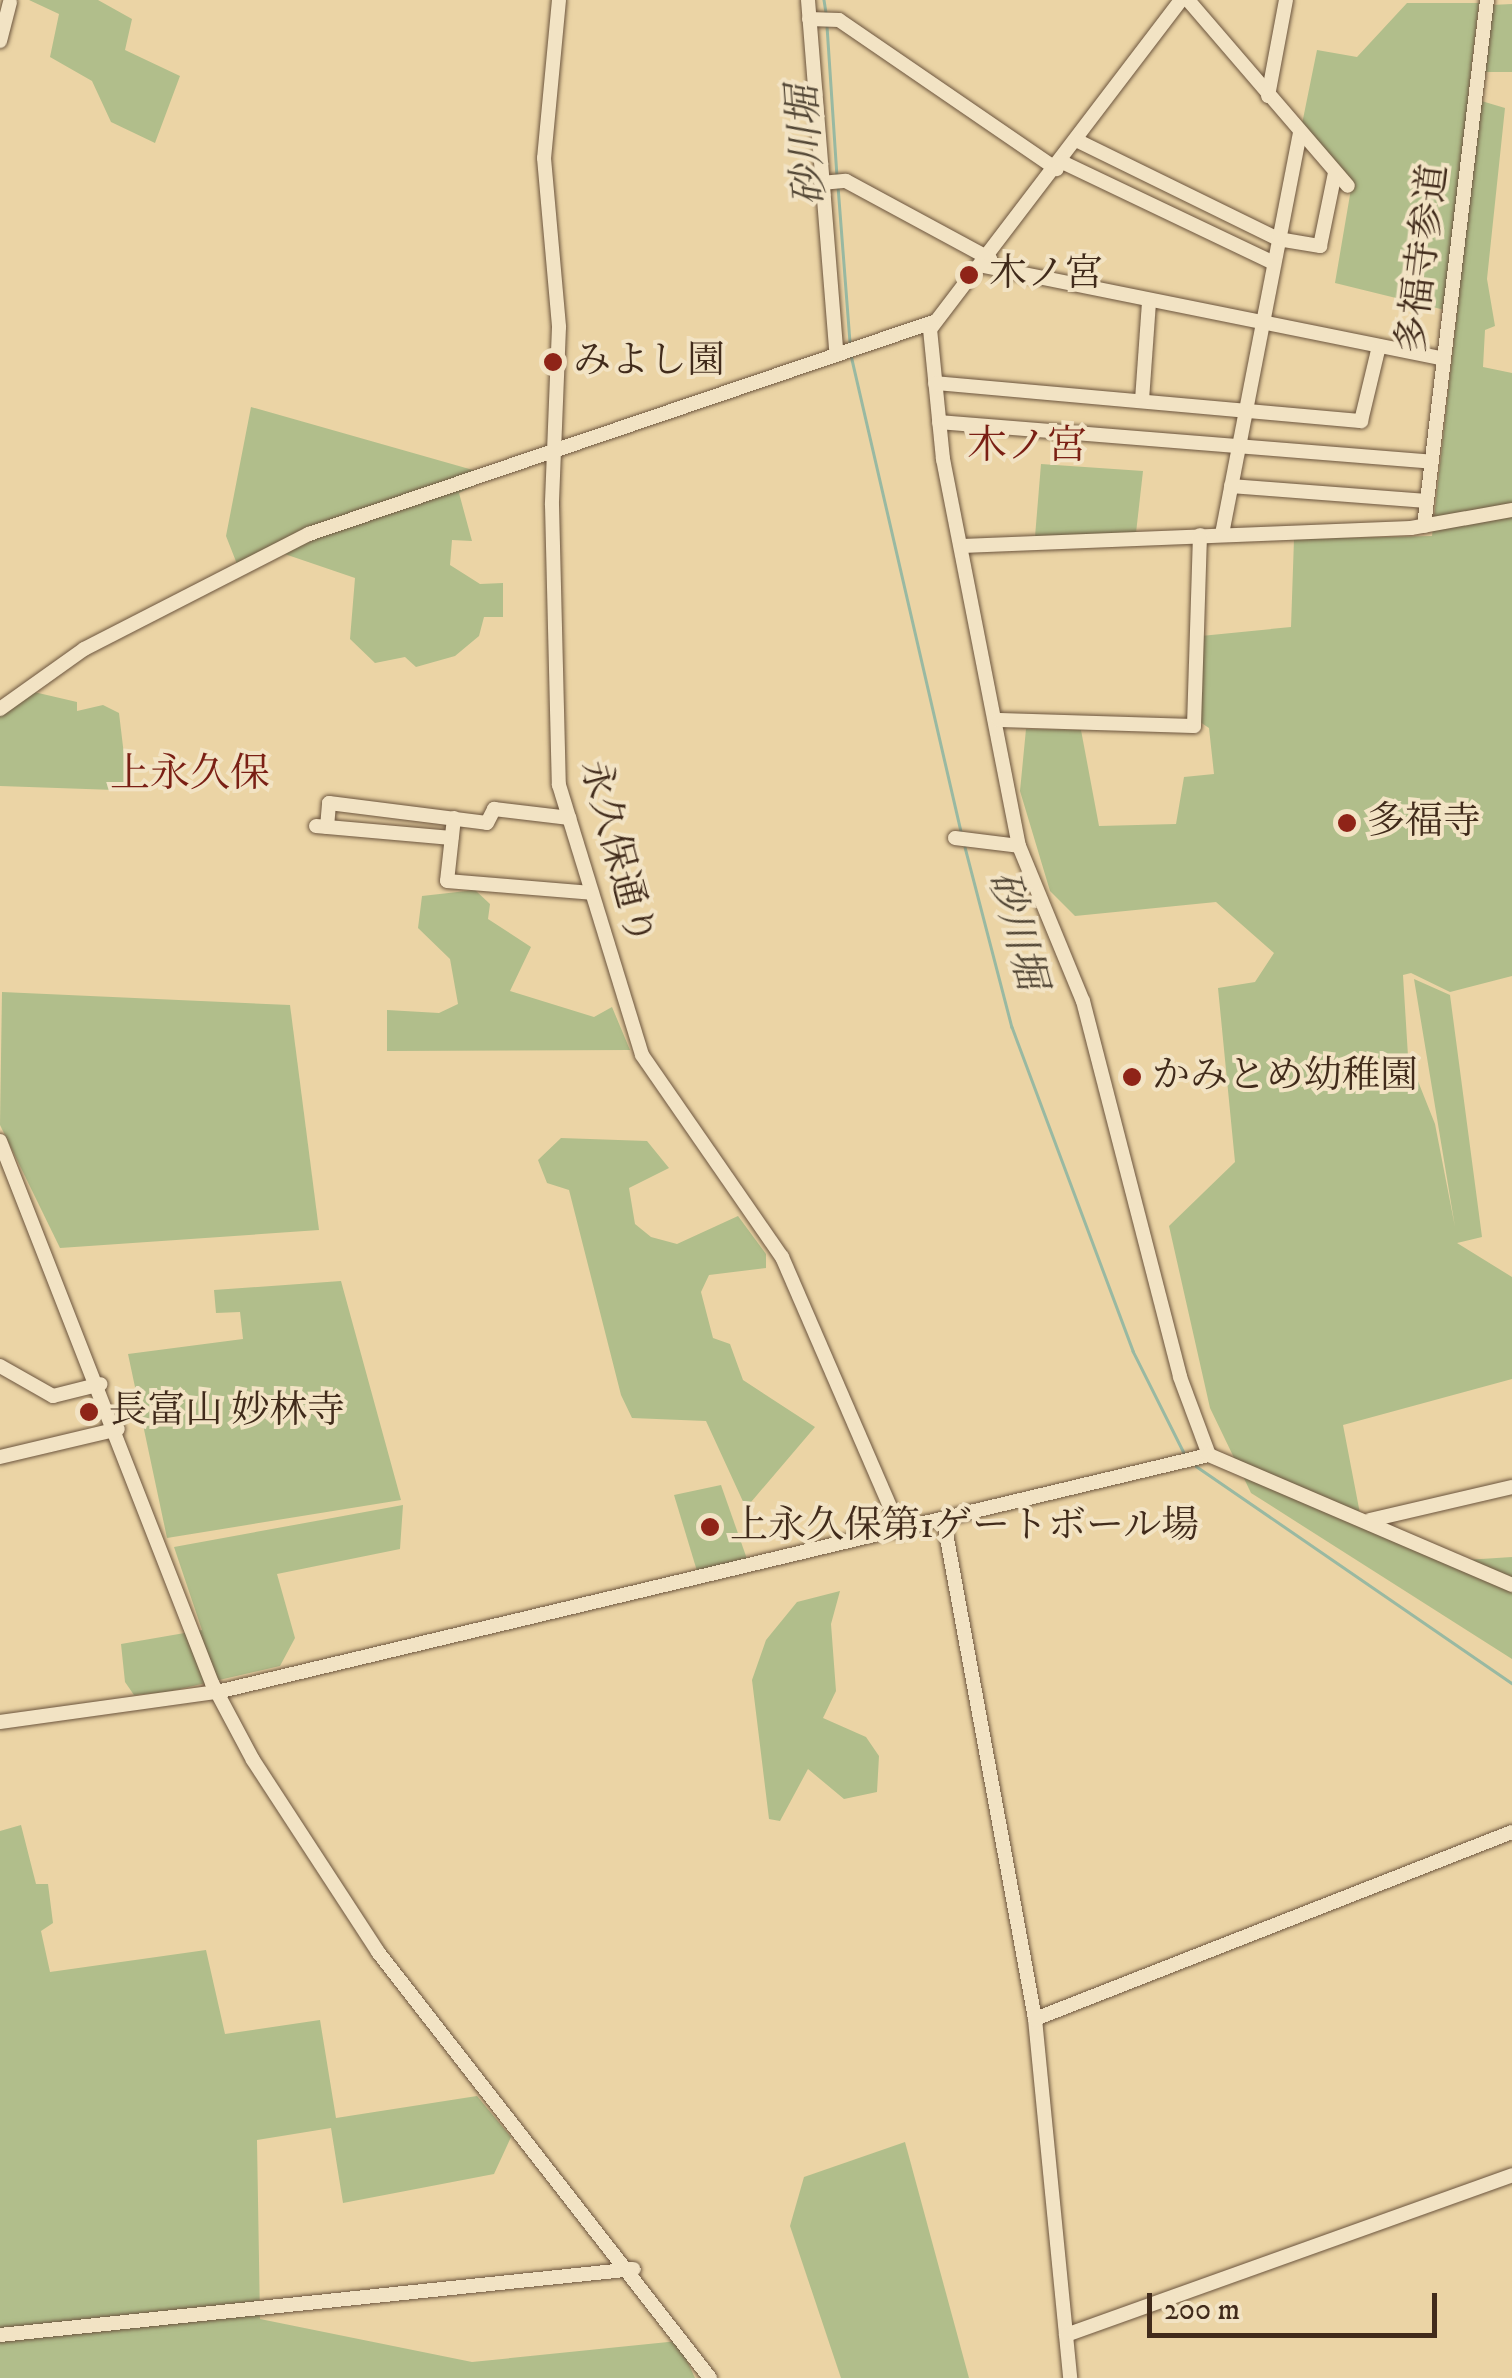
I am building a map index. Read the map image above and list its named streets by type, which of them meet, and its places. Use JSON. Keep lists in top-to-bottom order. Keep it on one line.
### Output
{"streets":{"street":["多福寺参道","永久保通り"]},"districts":["木ノ宮","上永久保"],"water":["砂川堀"],"places":["木ノ宮","みよし園","多福寺","かみとめ幼稚園","長富山 妙林寺","上永久保第1ゲートボール場"],"scale_bar":"200 m"}
